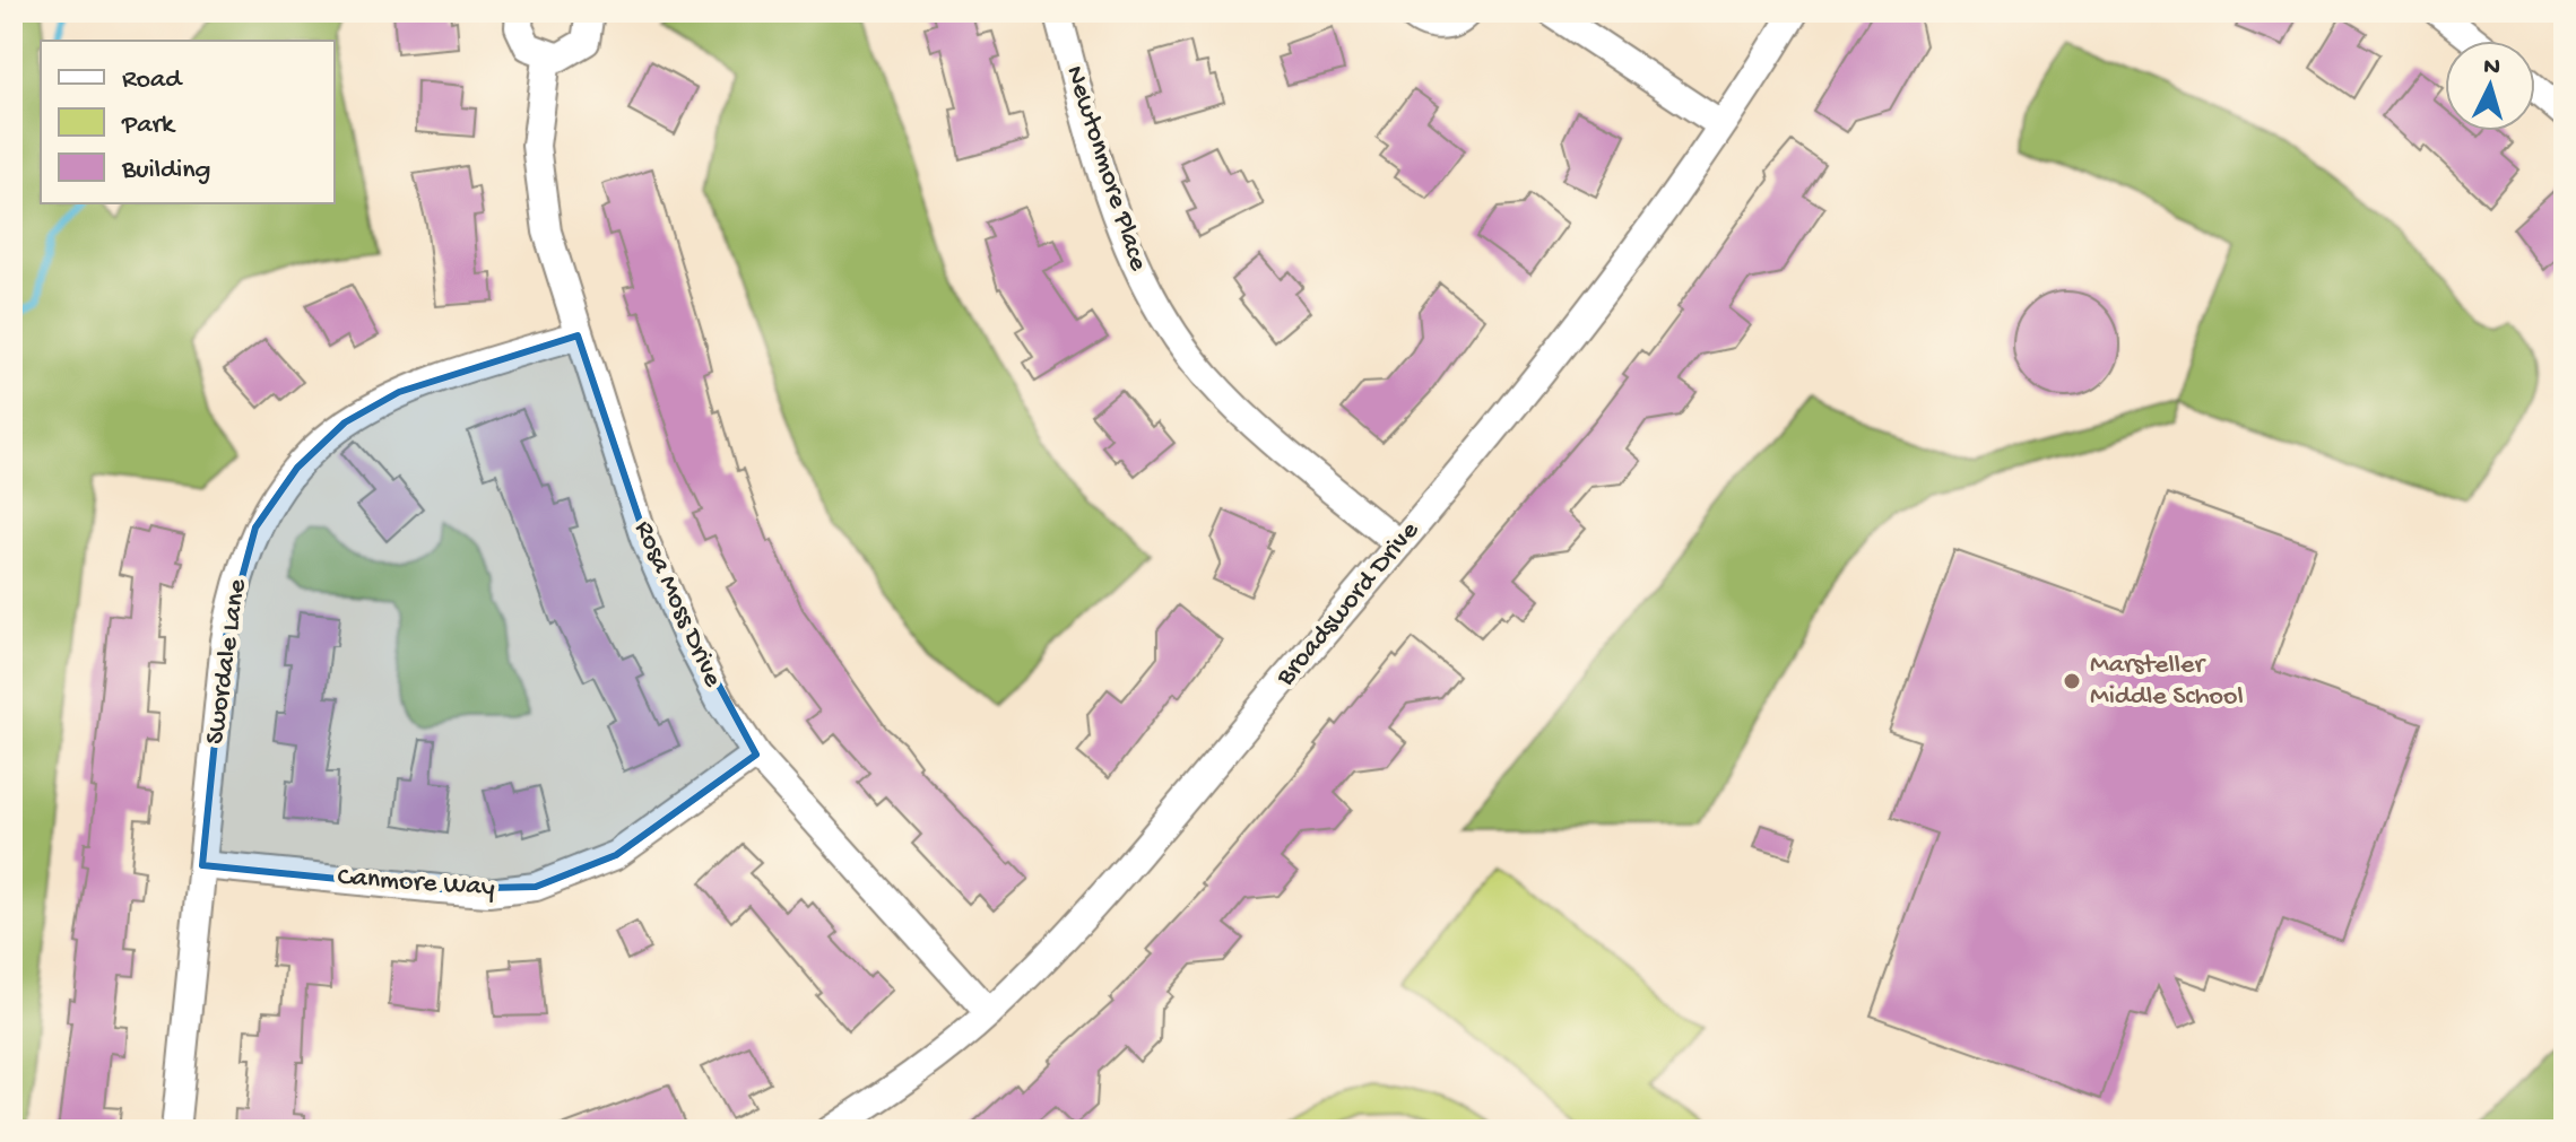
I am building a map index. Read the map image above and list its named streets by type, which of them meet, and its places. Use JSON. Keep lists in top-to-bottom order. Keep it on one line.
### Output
{"streets":{"street":["Newtonmore Place","Rosa Moss Drive","Broadsword Drive","Swordale Lane","Canmore Way"]},"crossings":[["Newtonmore Place","Broadsword Drive"],["Rosa Moss Drive","Broadsword Drive"],["Rosa Moss Drive","Swordale Lane"],["Rosa Moss Drive","Canmore Way"],["Swordale Lane","Canmore Way"]],"places":["Marsteller Middle School"],"legend":["Road","Park","Building"],"north":"top"}
